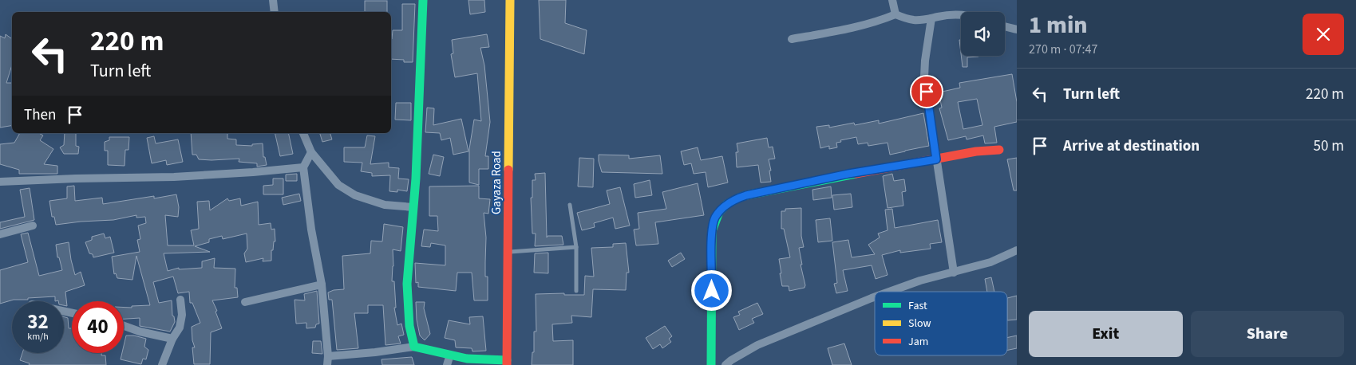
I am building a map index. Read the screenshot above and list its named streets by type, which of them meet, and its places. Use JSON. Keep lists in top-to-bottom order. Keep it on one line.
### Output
{"streets":{"street":["Gayaza Road"]},"legend":["Fast","Slow","Jam"],"page":{"heading":["1 min","270 m · 07:47"],"turn":["220 m","Turn left"],"list":[{"name":"Turn left","value":"220 m"},{"name":"Arrive at destination","value":"50 m"}],"then":"Then","speed":"32 km/h","limit":"40","buttons":["Exit","Share"]}}
